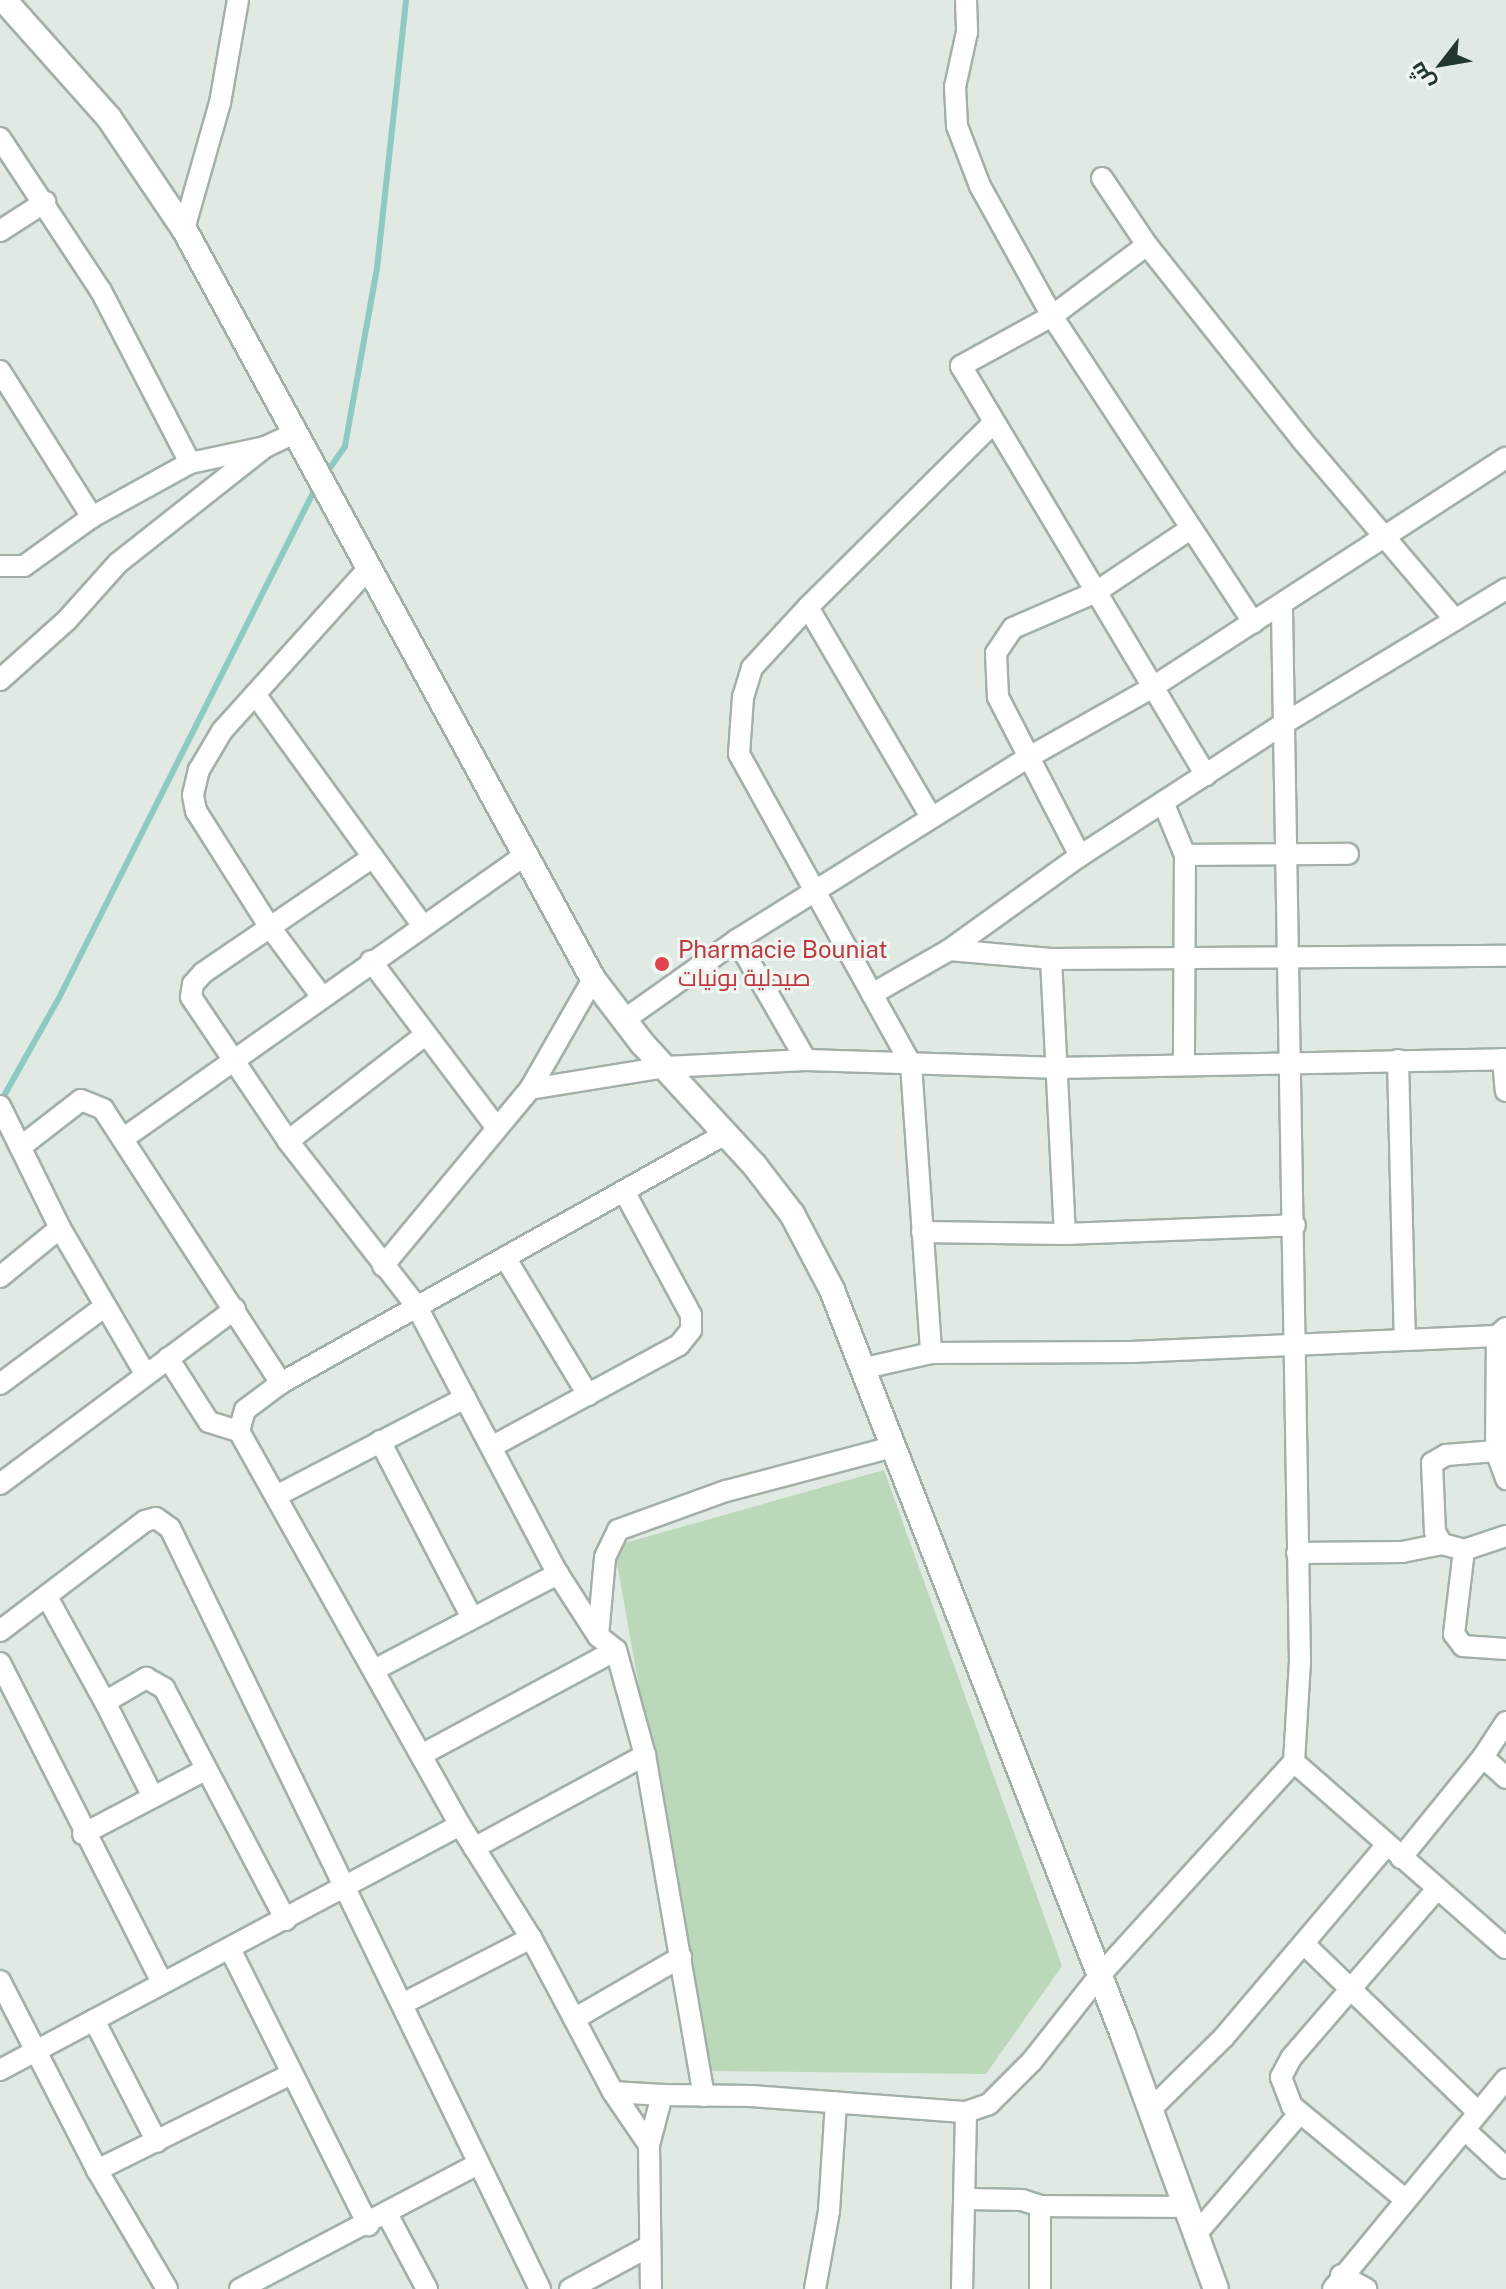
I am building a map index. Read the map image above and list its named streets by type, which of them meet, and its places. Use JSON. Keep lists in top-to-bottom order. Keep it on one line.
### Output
{"places":["Pharmacie Bouniat صيدلية بونيات"],"north":"bottom left"}
